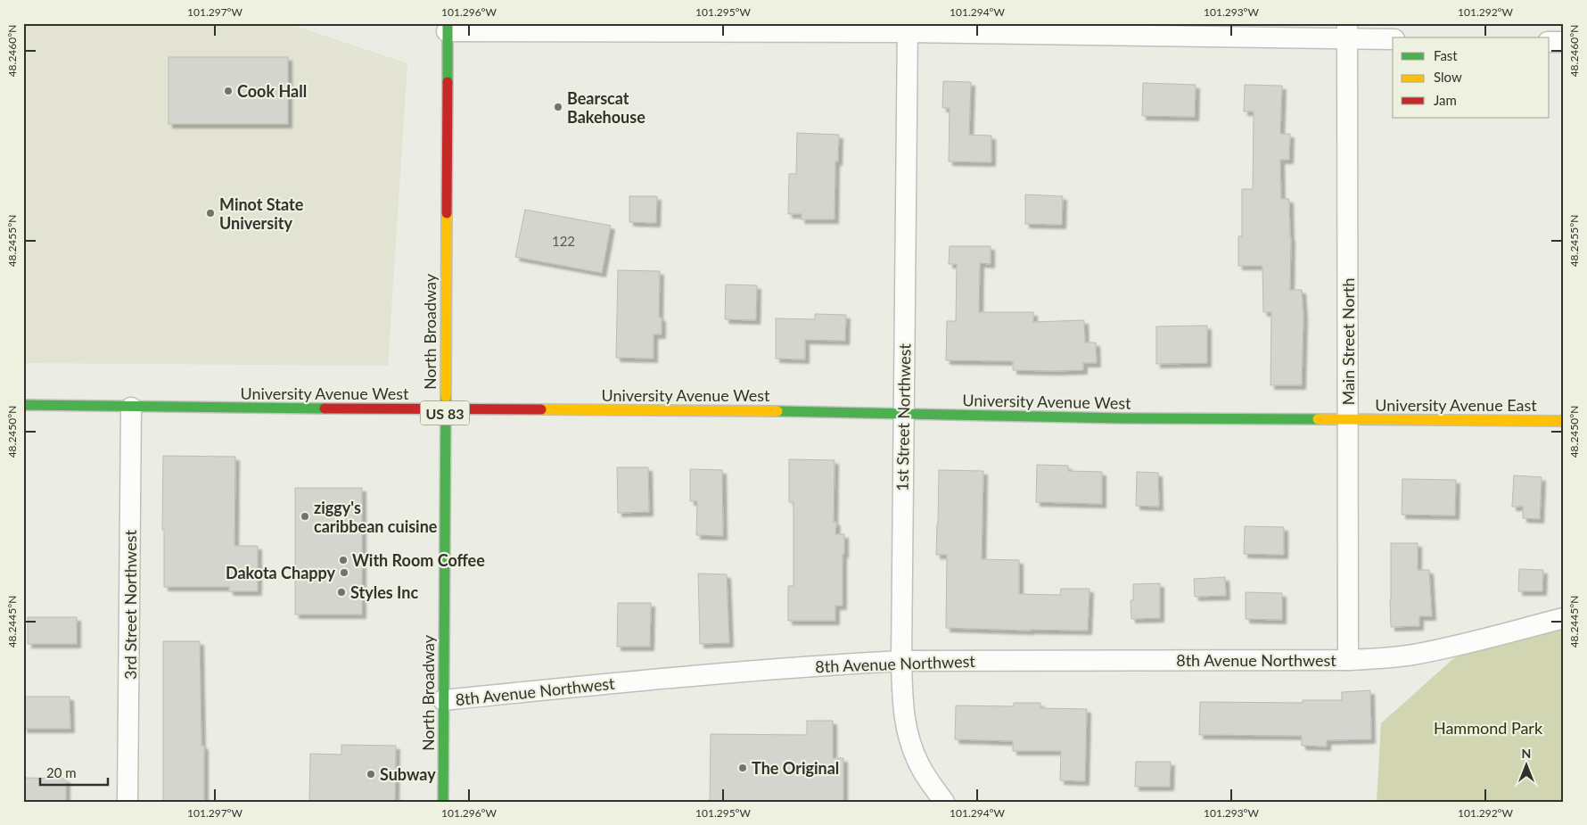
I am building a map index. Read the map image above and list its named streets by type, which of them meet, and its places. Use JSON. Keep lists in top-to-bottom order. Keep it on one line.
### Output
{"streets":{"street":["North Broadway","Main Street North","University Avenue West","University Avenue East","US 83","1st Street Northwest","3rd Street Northwest","8th Avenue Northwest"]},"crossings":[["North Broadway","University Avenue West"],["North Broadway","8th Avenue Northwest"],["Main Street North","University Avenue West"],["Main Street North","University Avenue East"],["Main Street North","8th Avenue Northwest"],["University Avenue West","University Avenue East"],["University Avenue West","1st Street Northwest"],["University Avenue West","3rd Street Northwest"],["1st Street Northwest","8th Avenue Northwest"]],"parks":["Hammond Park"],"places":["Cook Hall","Bearscat Bakehouse","Minot State University","ziggy's caribbean cuisine","With Room Coffee","Dakota Chappy","Styles Inc","The Original","Subway"],"house_numbers":["122"],"legend":["Fast","Slow","Jam"],"scale_bar":"20 m","north":"top","coordinates":["101.297°W","101.296°W","101.295°W","101.294°W","101.293°W","101.292°W","48.2460°N","48.2455°N","48.2450°N","48.2445°N"]}
